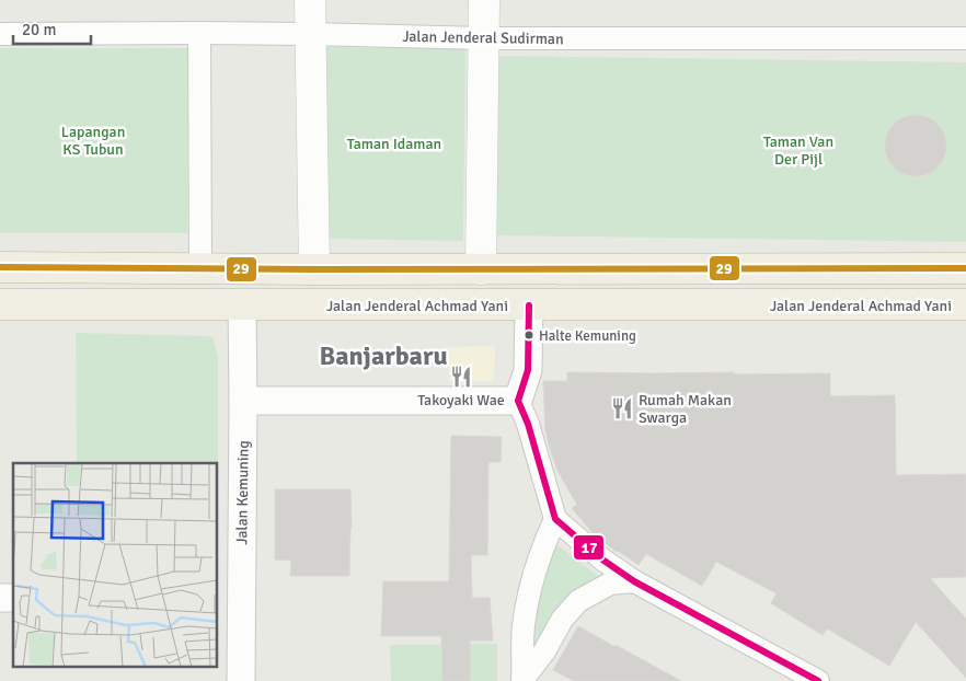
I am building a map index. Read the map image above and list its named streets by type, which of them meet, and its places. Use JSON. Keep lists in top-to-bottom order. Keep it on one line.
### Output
{"streets":{"highway":["Jalan Jenderal Achmad Yani"],"street":["Jalan Jenderal Sudirman","Jalan Kemuning"]},"crossings":[["Jalan Jenderal Achmad Yani","Jalan Kemuning"]],"districts":["Banjarbaru"],"parks":["Lapangan KS Tubun","Taman Van Der Pijl","Taman Idaman"],"places":{"other":["Halte Kemuning"],"restaurant":["Takoyaki Wae","Rumah Makan Swarga"]},"lines":["transit line 29","transit line 17"],"scale_bar":"20 m"}
